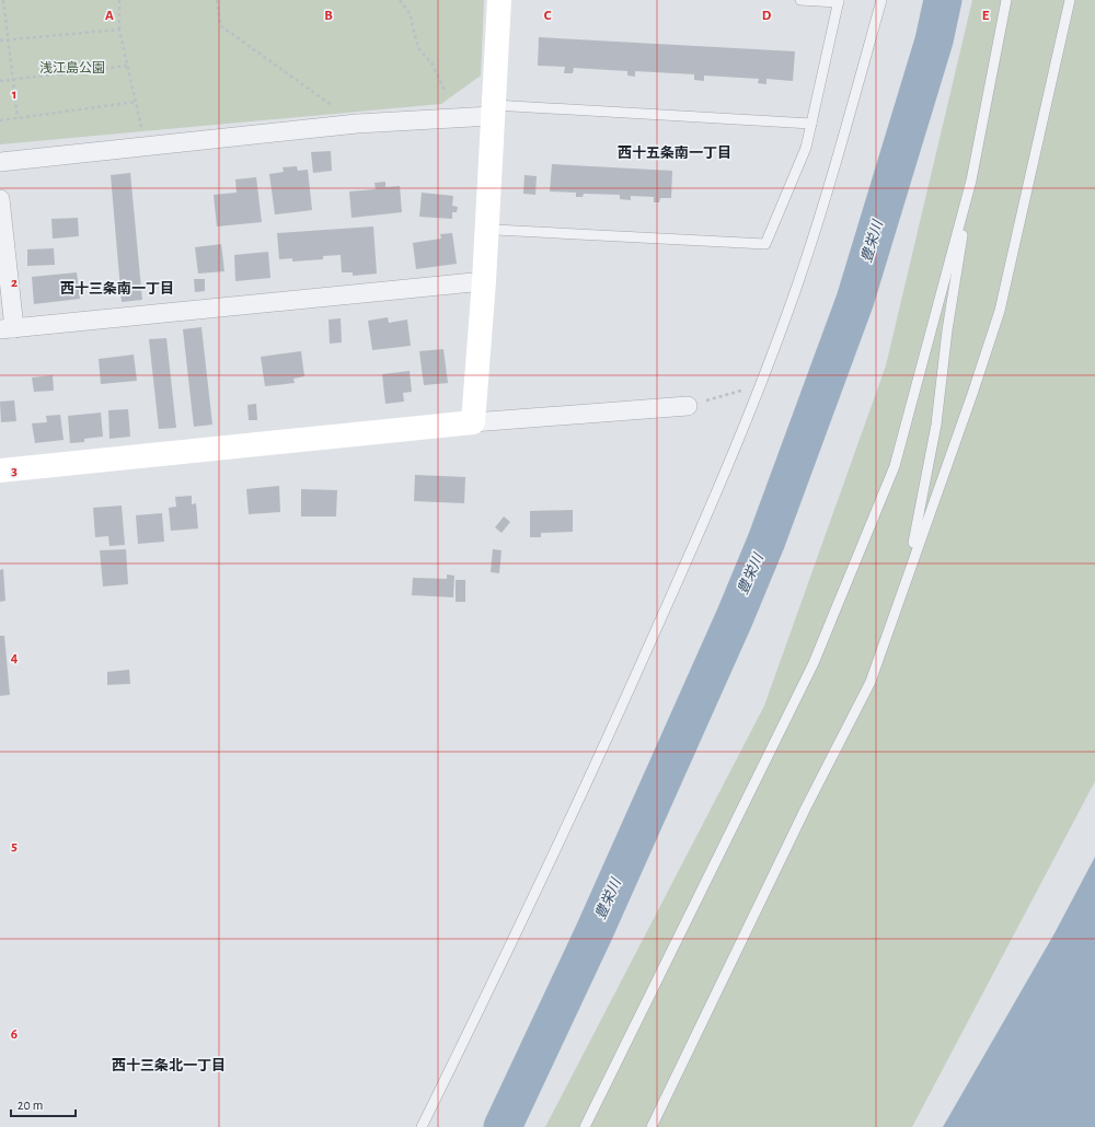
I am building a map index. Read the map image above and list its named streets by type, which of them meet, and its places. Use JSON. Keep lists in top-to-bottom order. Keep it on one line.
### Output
{"districts":["西十五条南一丁目","西十三条南一丁目","西十三条北一丁目"],"water":["豊栄川"],"parks":["浅江島公園"],"scale_bar":"20 m","grid":{"columns":["A","B","C","D","E"],"rows":["1","2","3","4","5","6"]}}
